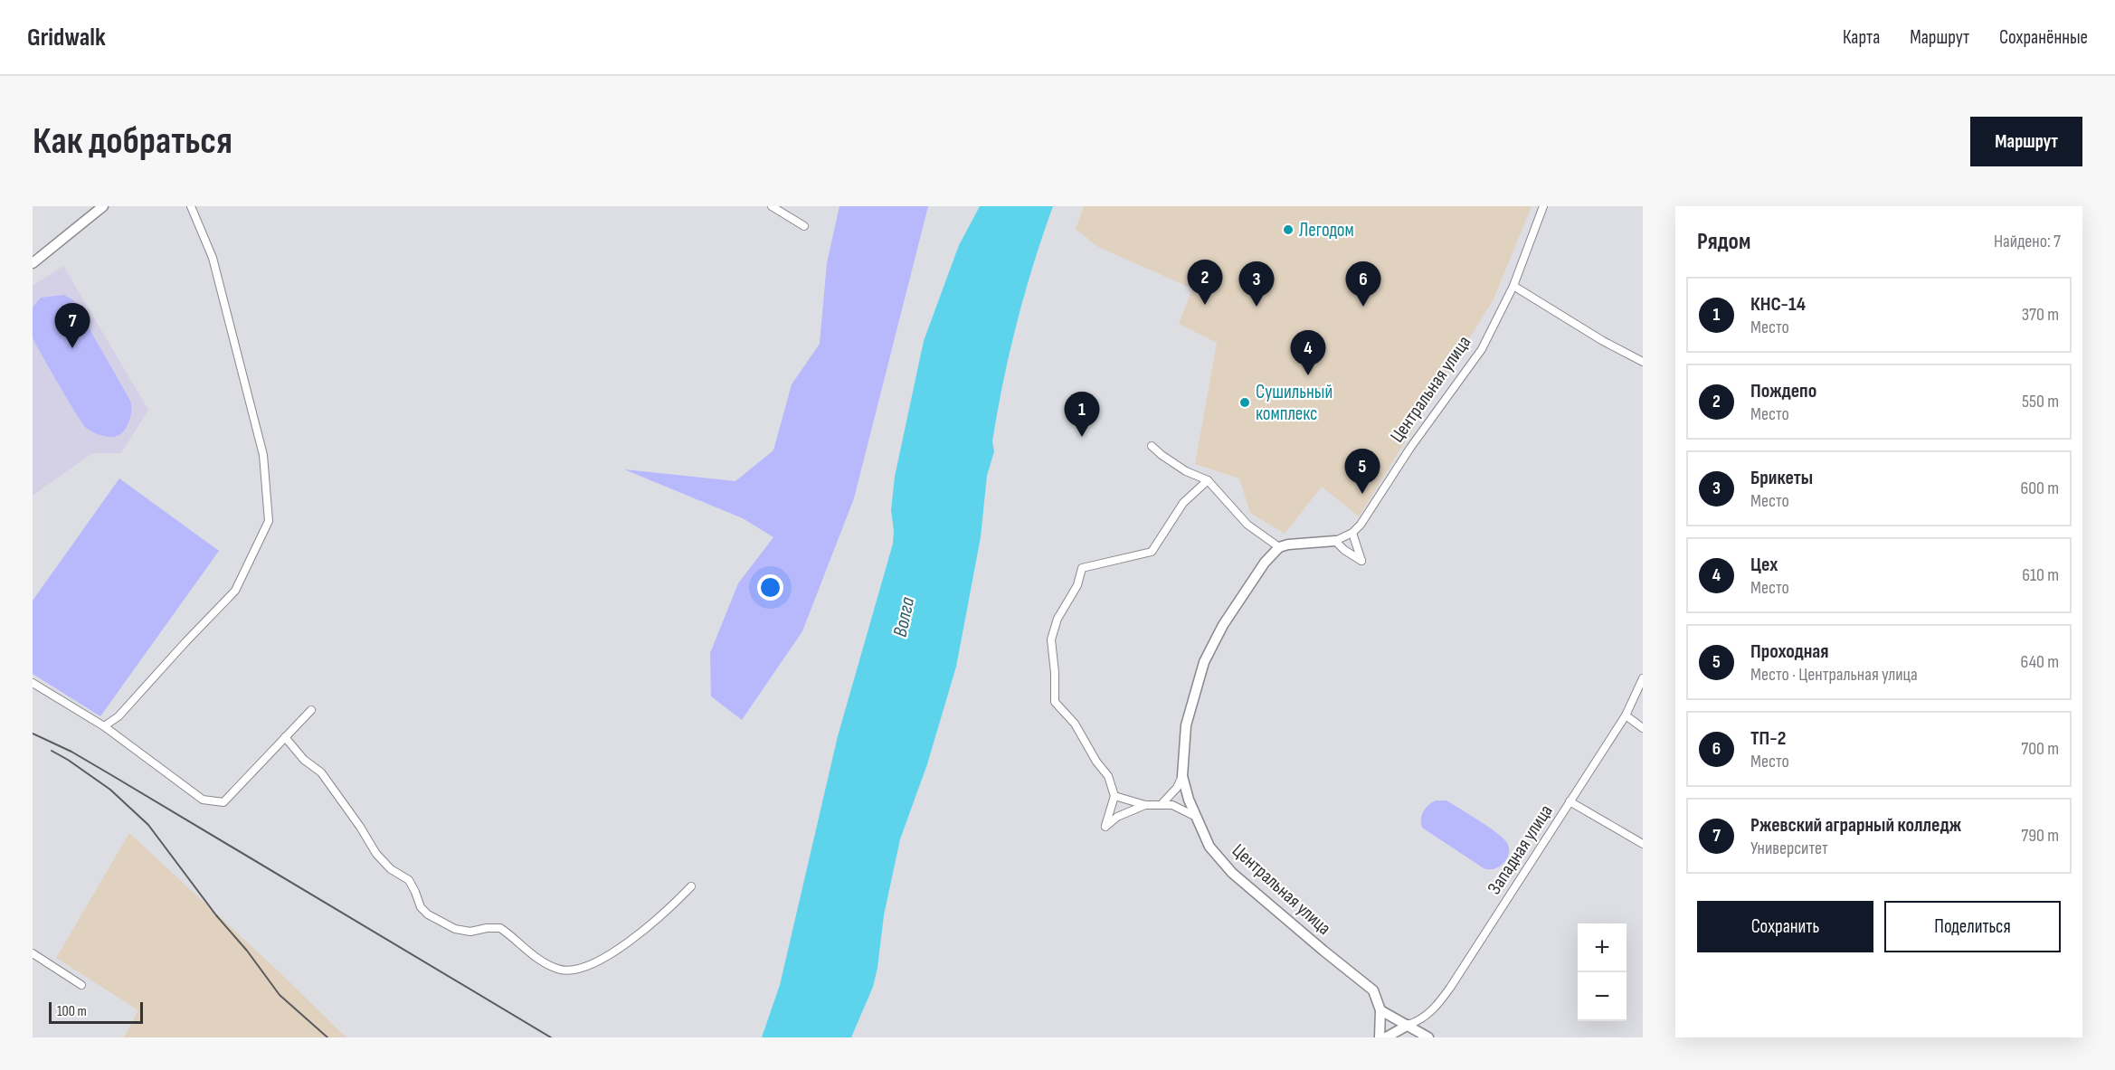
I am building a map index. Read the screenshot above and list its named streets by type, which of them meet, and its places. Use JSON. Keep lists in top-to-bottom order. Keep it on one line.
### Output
{"streets":{"street":["Центральная улица","Западная улица"]},"water":["Волга"],"places":["Легодом","Сушильный комплекс"],"scale_bar":"100 m","page":{"header":"Gridwalk","nav":["Карта","Маршрут","Сохранённые"],"buttons":["Маршрут",["Сохранить","Поделиться"]],"title":"Как добраться","heading":["Рядом","Найдено: 7"],"pins":["2","3","6","7","4","1","5"],"list":[{"mark":"1","name":"КНС-14","note":"Место","value":"370 m"},{"mark":"2","name":"Пождепо","note":"Место","value":"550 m"},{"mark":"3","name":"Брикеты","note":"Место","value":"600 m"},{"mark":"4","name":"Цех","note":"Место","value":"610 m"},{"mark":"5","name":"Проходная","note":"Место · Центральная улица","value":"640 m"},{"mark":"6","name":"ТП-2","note":"Место","value":"700 m"},{"mark":"7","name":"Ржевский аграрный колледж","note":"Университет","value":"790 m"}],"map_buttons":["+","−"],"scale":"100 m"}}
